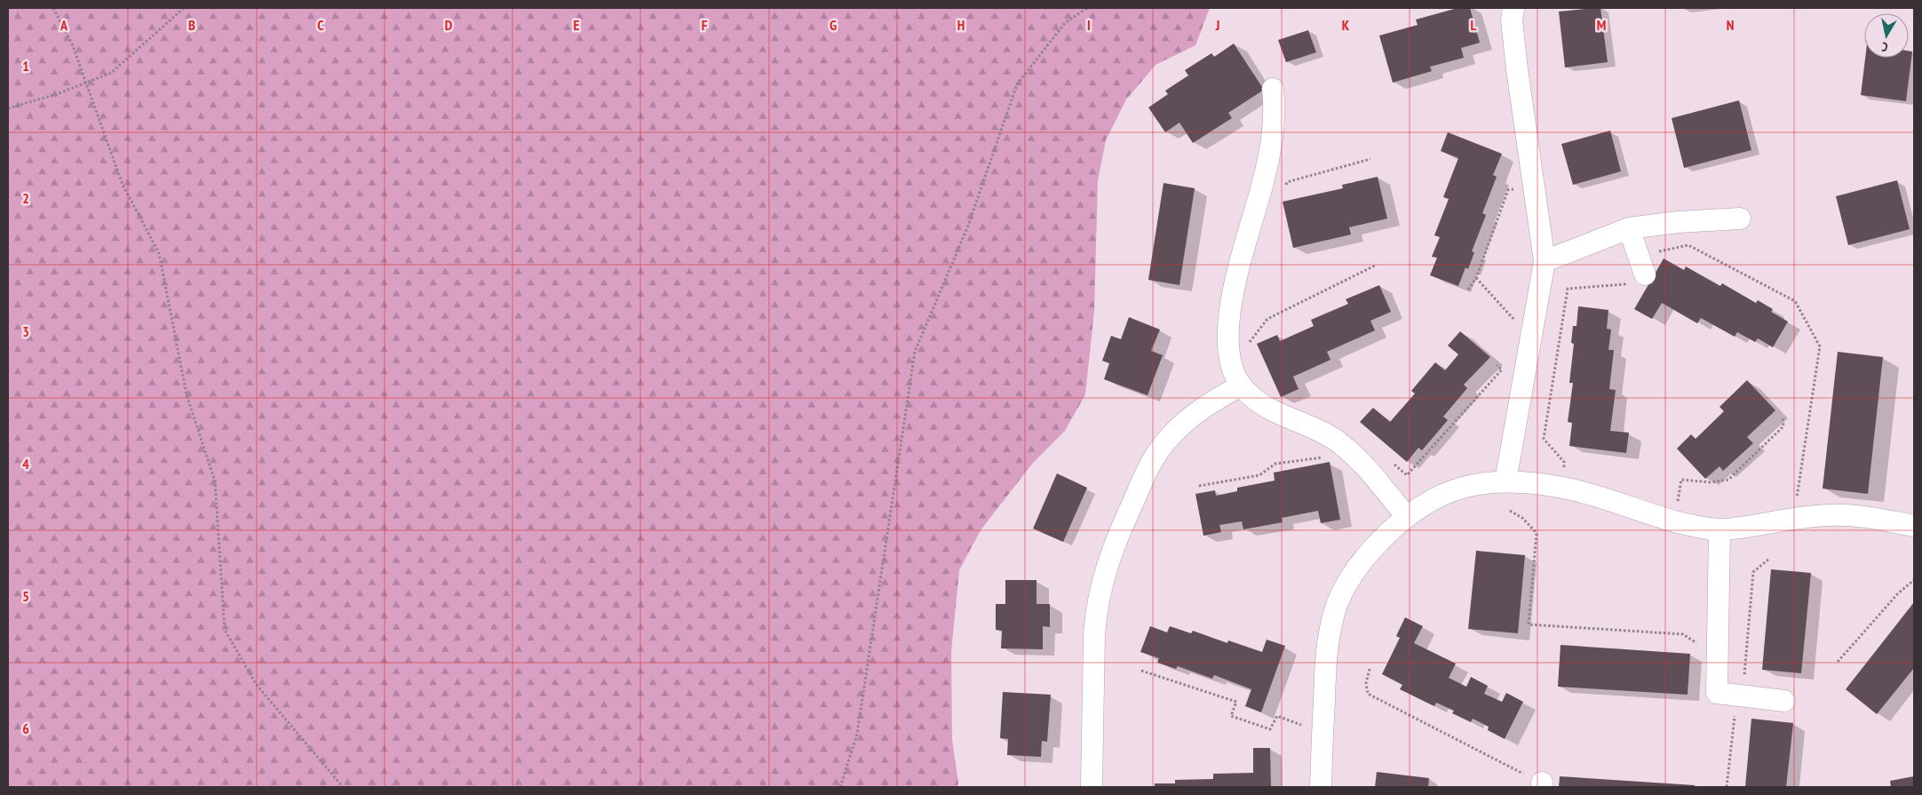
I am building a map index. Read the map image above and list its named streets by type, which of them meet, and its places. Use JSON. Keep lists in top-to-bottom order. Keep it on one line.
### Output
{"north":"bottom","grid":{"columns":["A","B","C","D","E","F","G","H","I","J","K","L","M","N"],"rows":["1","2","3","4","5","6"]}}
